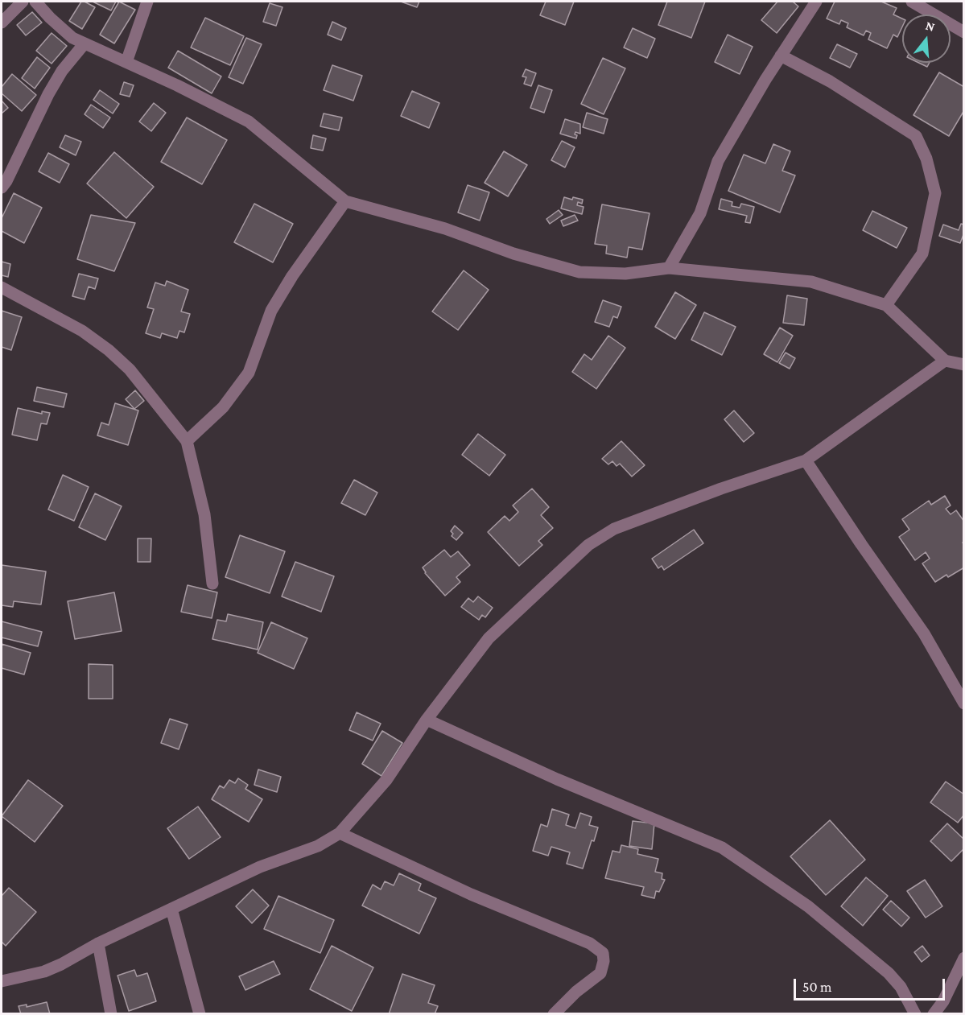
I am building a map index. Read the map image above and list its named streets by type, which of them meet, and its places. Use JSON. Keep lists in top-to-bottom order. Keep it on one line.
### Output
{"scale_bar":"50 m","north":"top"}
